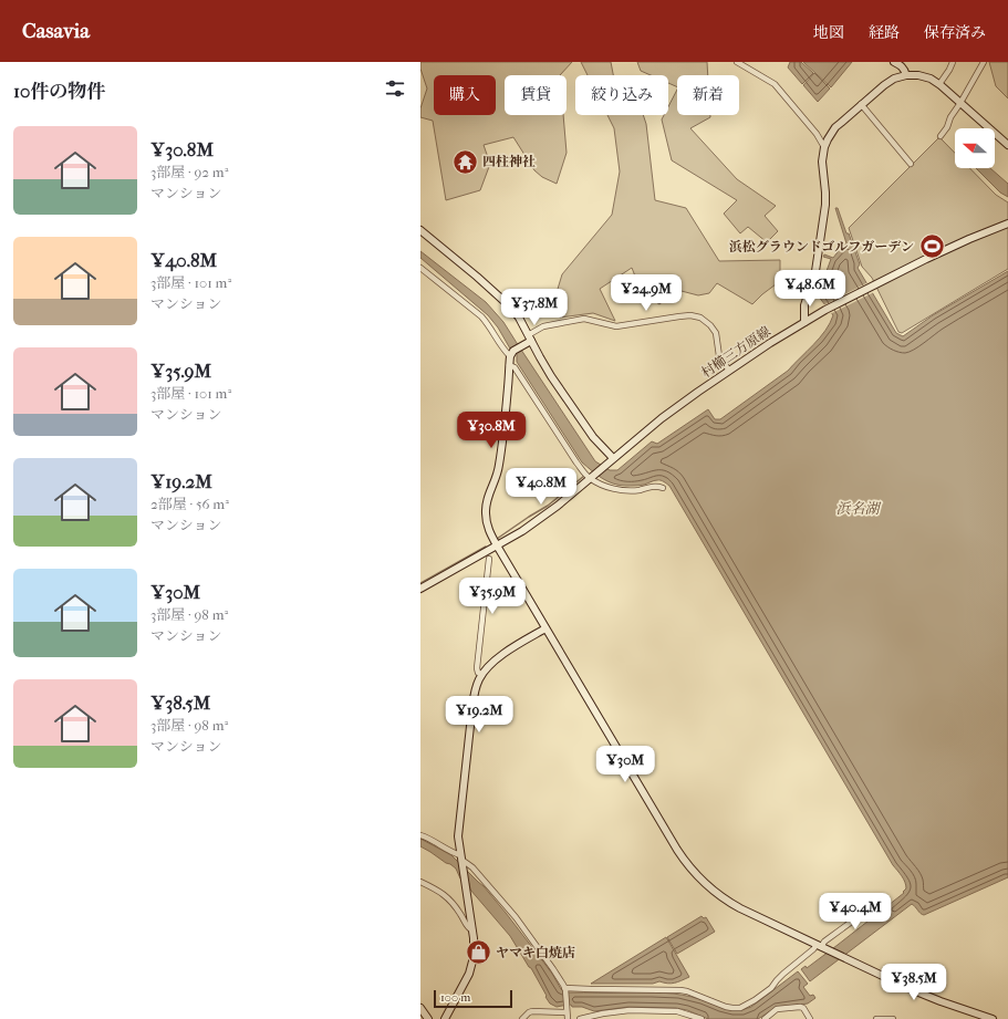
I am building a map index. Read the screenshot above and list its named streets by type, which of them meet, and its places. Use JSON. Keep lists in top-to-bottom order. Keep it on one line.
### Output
{"streets":{"street":["村櫛三方原線"]},"water":["浜名湖"],"places":{"temple":["四柱神社"],"sports":["浜松グラウンドゴルフガーデン"],"shop":["ヤマキ白焼店"]},"scale_bar":"100 m","north":"left","page":{"header":"Casavia","nav":["地図","経路","保存済み"],"heading":"10件の物件","chip":["購入","賃貸","絞り込み","新着"],"list":[{"name":"¥30.8M","note":"3部屋 · 92 m² · マンション"},{"name":"¥40.8M","note":"3部屋 · 101 m² · マンション"},{"name":"¥35.9M","note":"3部屋 · 101 m² · マンション"},{"name":"¥19.2M","note":"2部屋 · 56 m² · マンション"},{"name":"¥30M","note":"3部屋 · 98 m² · マンション"},{"name":"¥38.5M","note":"3部屋 · 98 m² · マンション"}],"price":["¥48.6M","¥24.9M","¥37.8M","¥30.8M","¥40.8M","¥35.9M","¥19.2M","¥30M","¥40.4M","¥38.5M"],"scale":"100 m"}}
